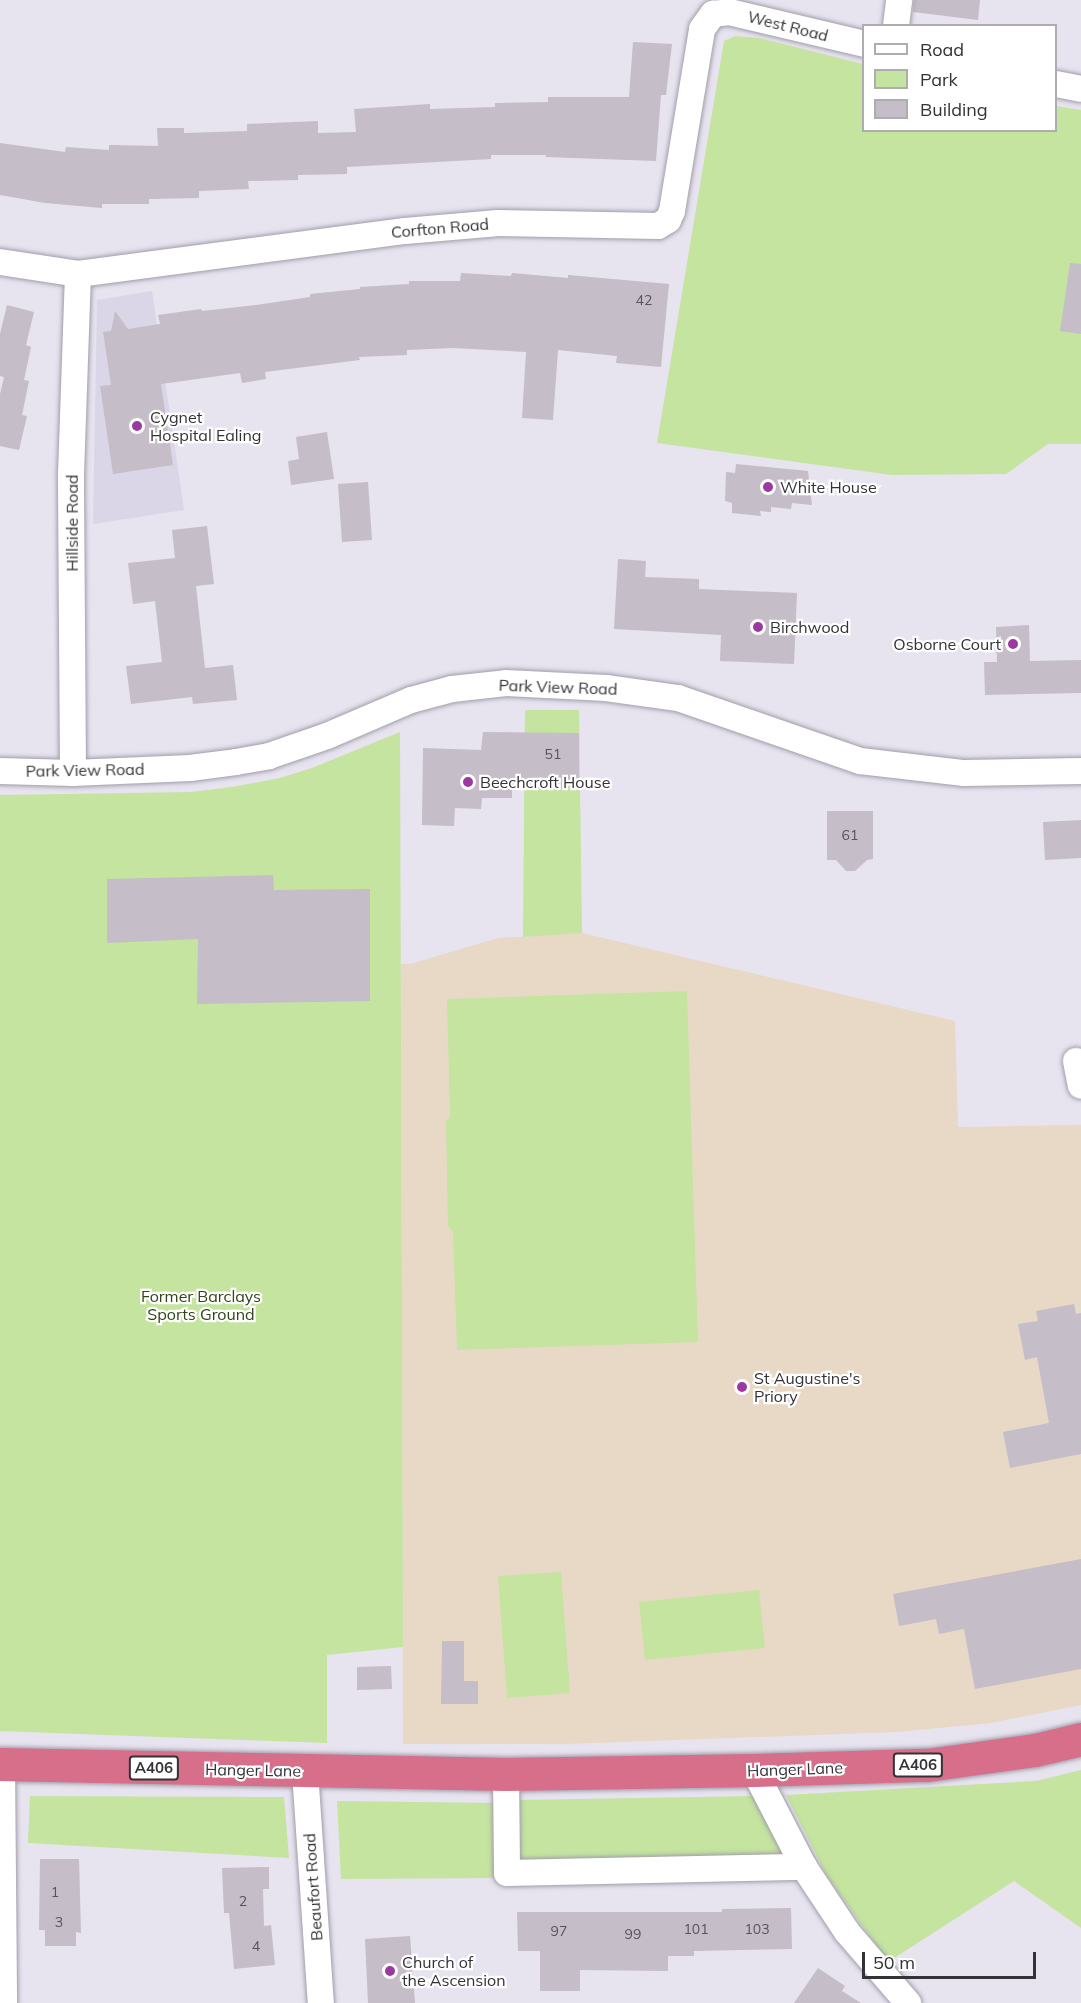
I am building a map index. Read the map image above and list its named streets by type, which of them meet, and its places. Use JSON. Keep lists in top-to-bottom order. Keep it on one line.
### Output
{"streets":{"highway":["A406","Hanger Lane"],"street":["West Road","Corfton Road","Hillside Road","Park View Road","Beaufort Road"]},"crossings":[["West Road","Corfton Road"],["Corfton Road","Hillside Road"],["Hillside Road","Park View Road"],["Hanger Lane","Beaufort Road"]],"parks":["Former Barclays Sports Ground"],"places":["Cygnet Hospital Ealing","White House","Birchwood","Osborne Court","Beechcroft House","St Augustine's Priory","Church of the Ascension"],"house_numbers":["42","51","61","1","2","3","101","103","97","99","4"],"legend":["Road","Park","Building"],"scale_bar":"50 m"}
